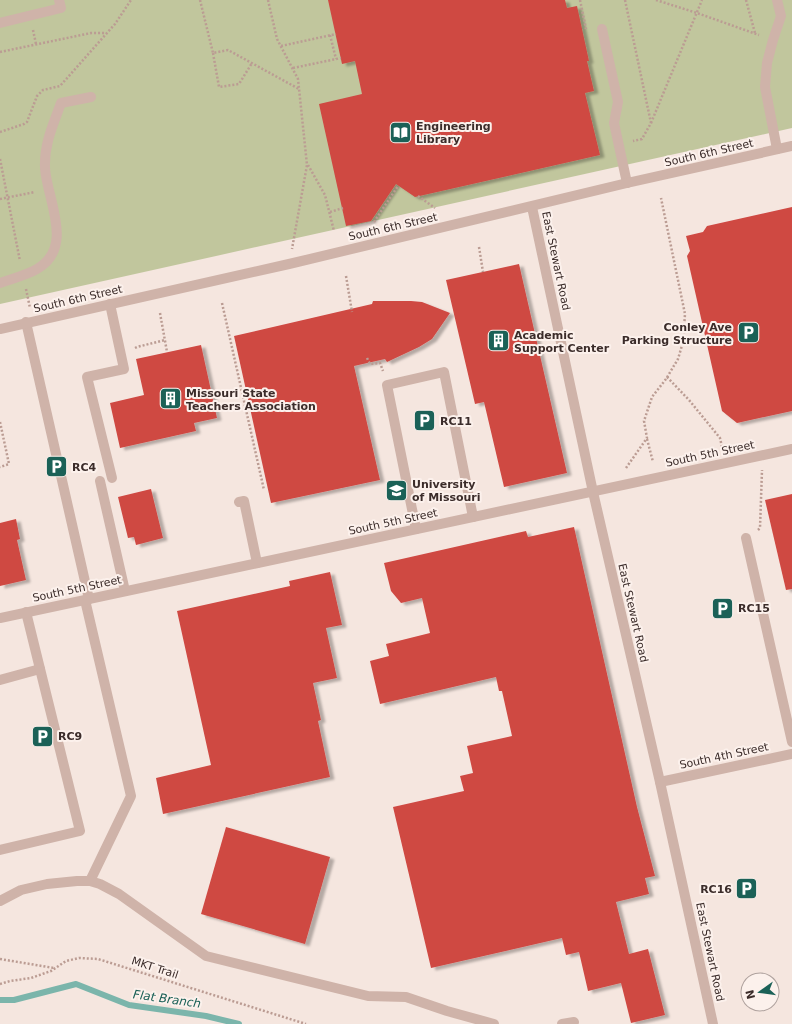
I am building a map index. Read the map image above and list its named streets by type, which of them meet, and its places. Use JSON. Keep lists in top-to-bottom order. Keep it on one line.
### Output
{"streets":{"street":["South 6th Street","East Stewart Road","South 5th Street","South 4th Street"],"path":["MKT Trail"]},"crossings":[["South 6th Street","East Stewart Road"],["East Stewart Road","South 5th Street"],["East Stewart Road","South 4th Street"]],"water":["Flat Branch"],"places":{"library":["Engineering Library"],"parking":["Conley Ave Parking Structure","RC11","RC4","RC15","RC9","RC16"],"building":["Academic Support Center","Missouri State Teachers Association"],"school or university":["University of Missouri"]},"north":"left"}
